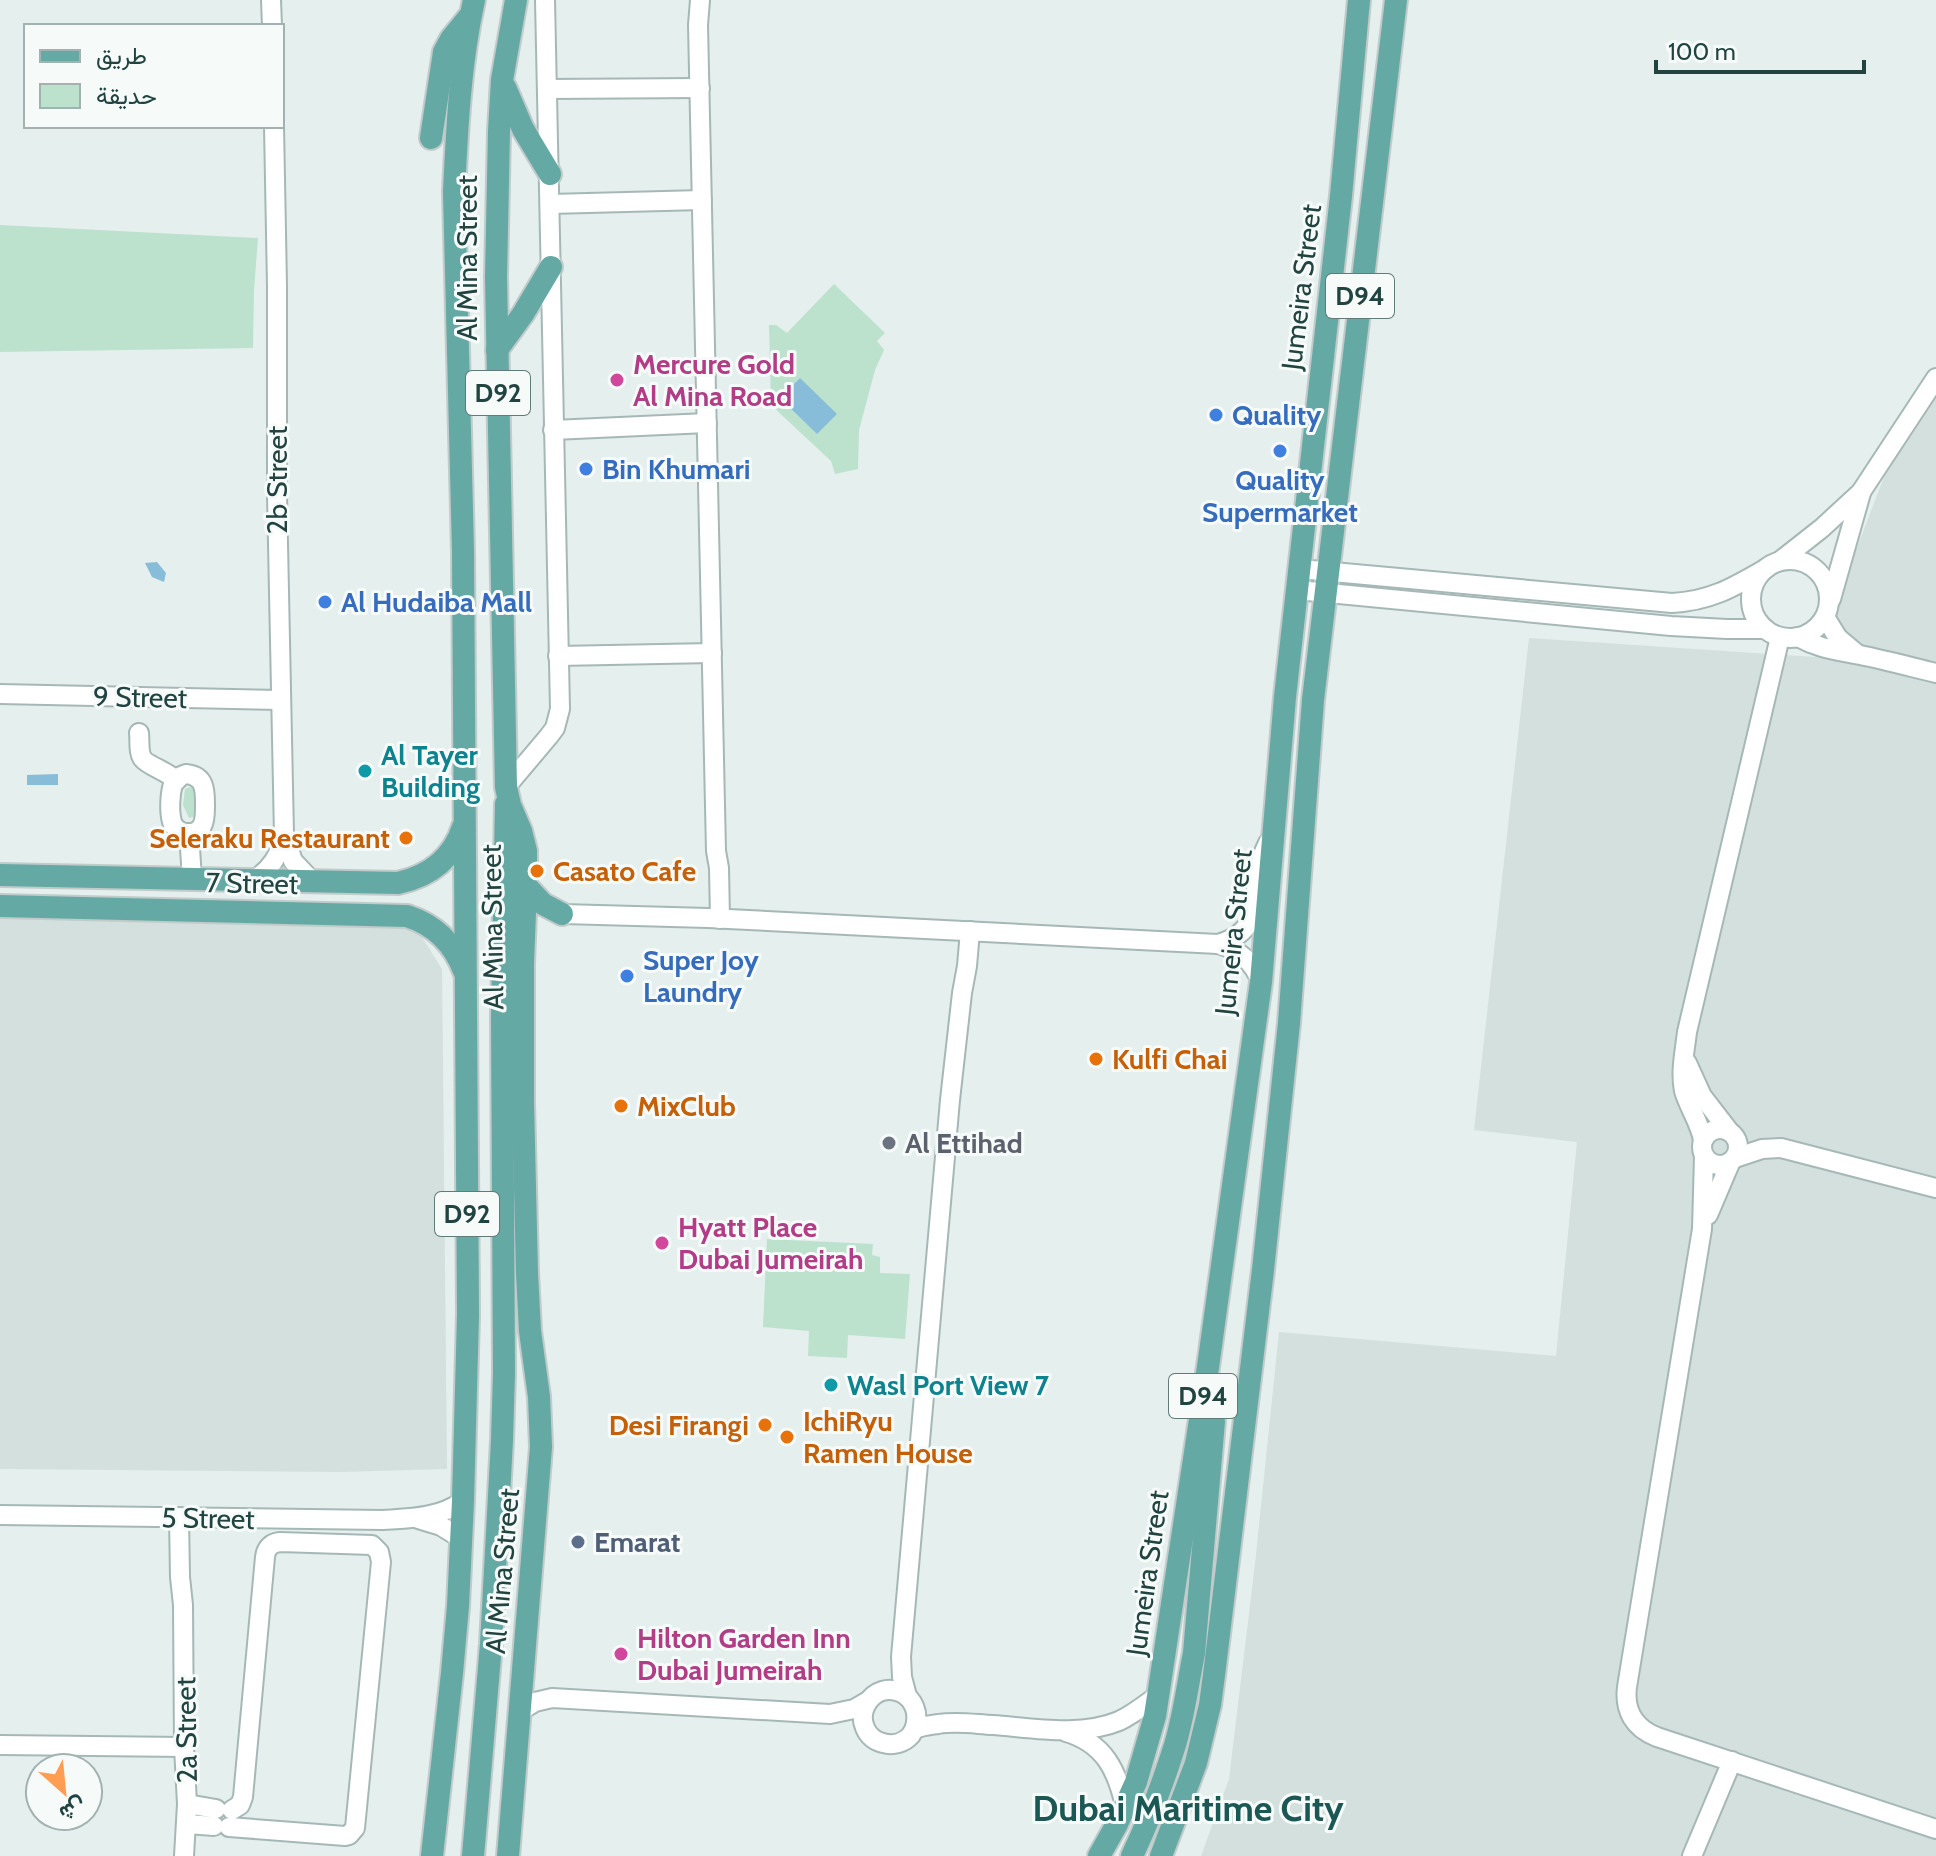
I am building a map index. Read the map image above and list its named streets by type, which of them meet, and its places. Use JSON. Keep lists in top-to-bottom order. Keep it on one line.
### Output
{"streets":{"main road":["Al Mina Street","Jumeira Street","D94","D92","7 Street"],"street":["2b Street","9 Street","5 Street","2a Street"]},"crossings":[["Al Mina Street","7 Street"],["Al Mina Street","5 Street"],["2b Street","9 Street"],["2b Street","7 Street"],["5 Street","2a Street"]],"districts":["Dubai Maritime City"],"places":["Mercure Gold Al Mina Road","Quality","Quality Supermarket","Bin Khumari","Al Hudaiba Mall","Al Tayer Building","Seleraku Restaurant","Casato Cafe","Super Joy Laundry","Kulfi Chai","MixClub","Al Ettihad","Hyatt Place Dubai Jumeirah","Wasl Port View 7","Desi Firangi","IchiRyu Ramen House","Emarat","Hilton Garden Inn Dubai Jumeirah"],"legend":["طريق","حديقة"],"scale_bar":"100 m","north":"bottom right"}
